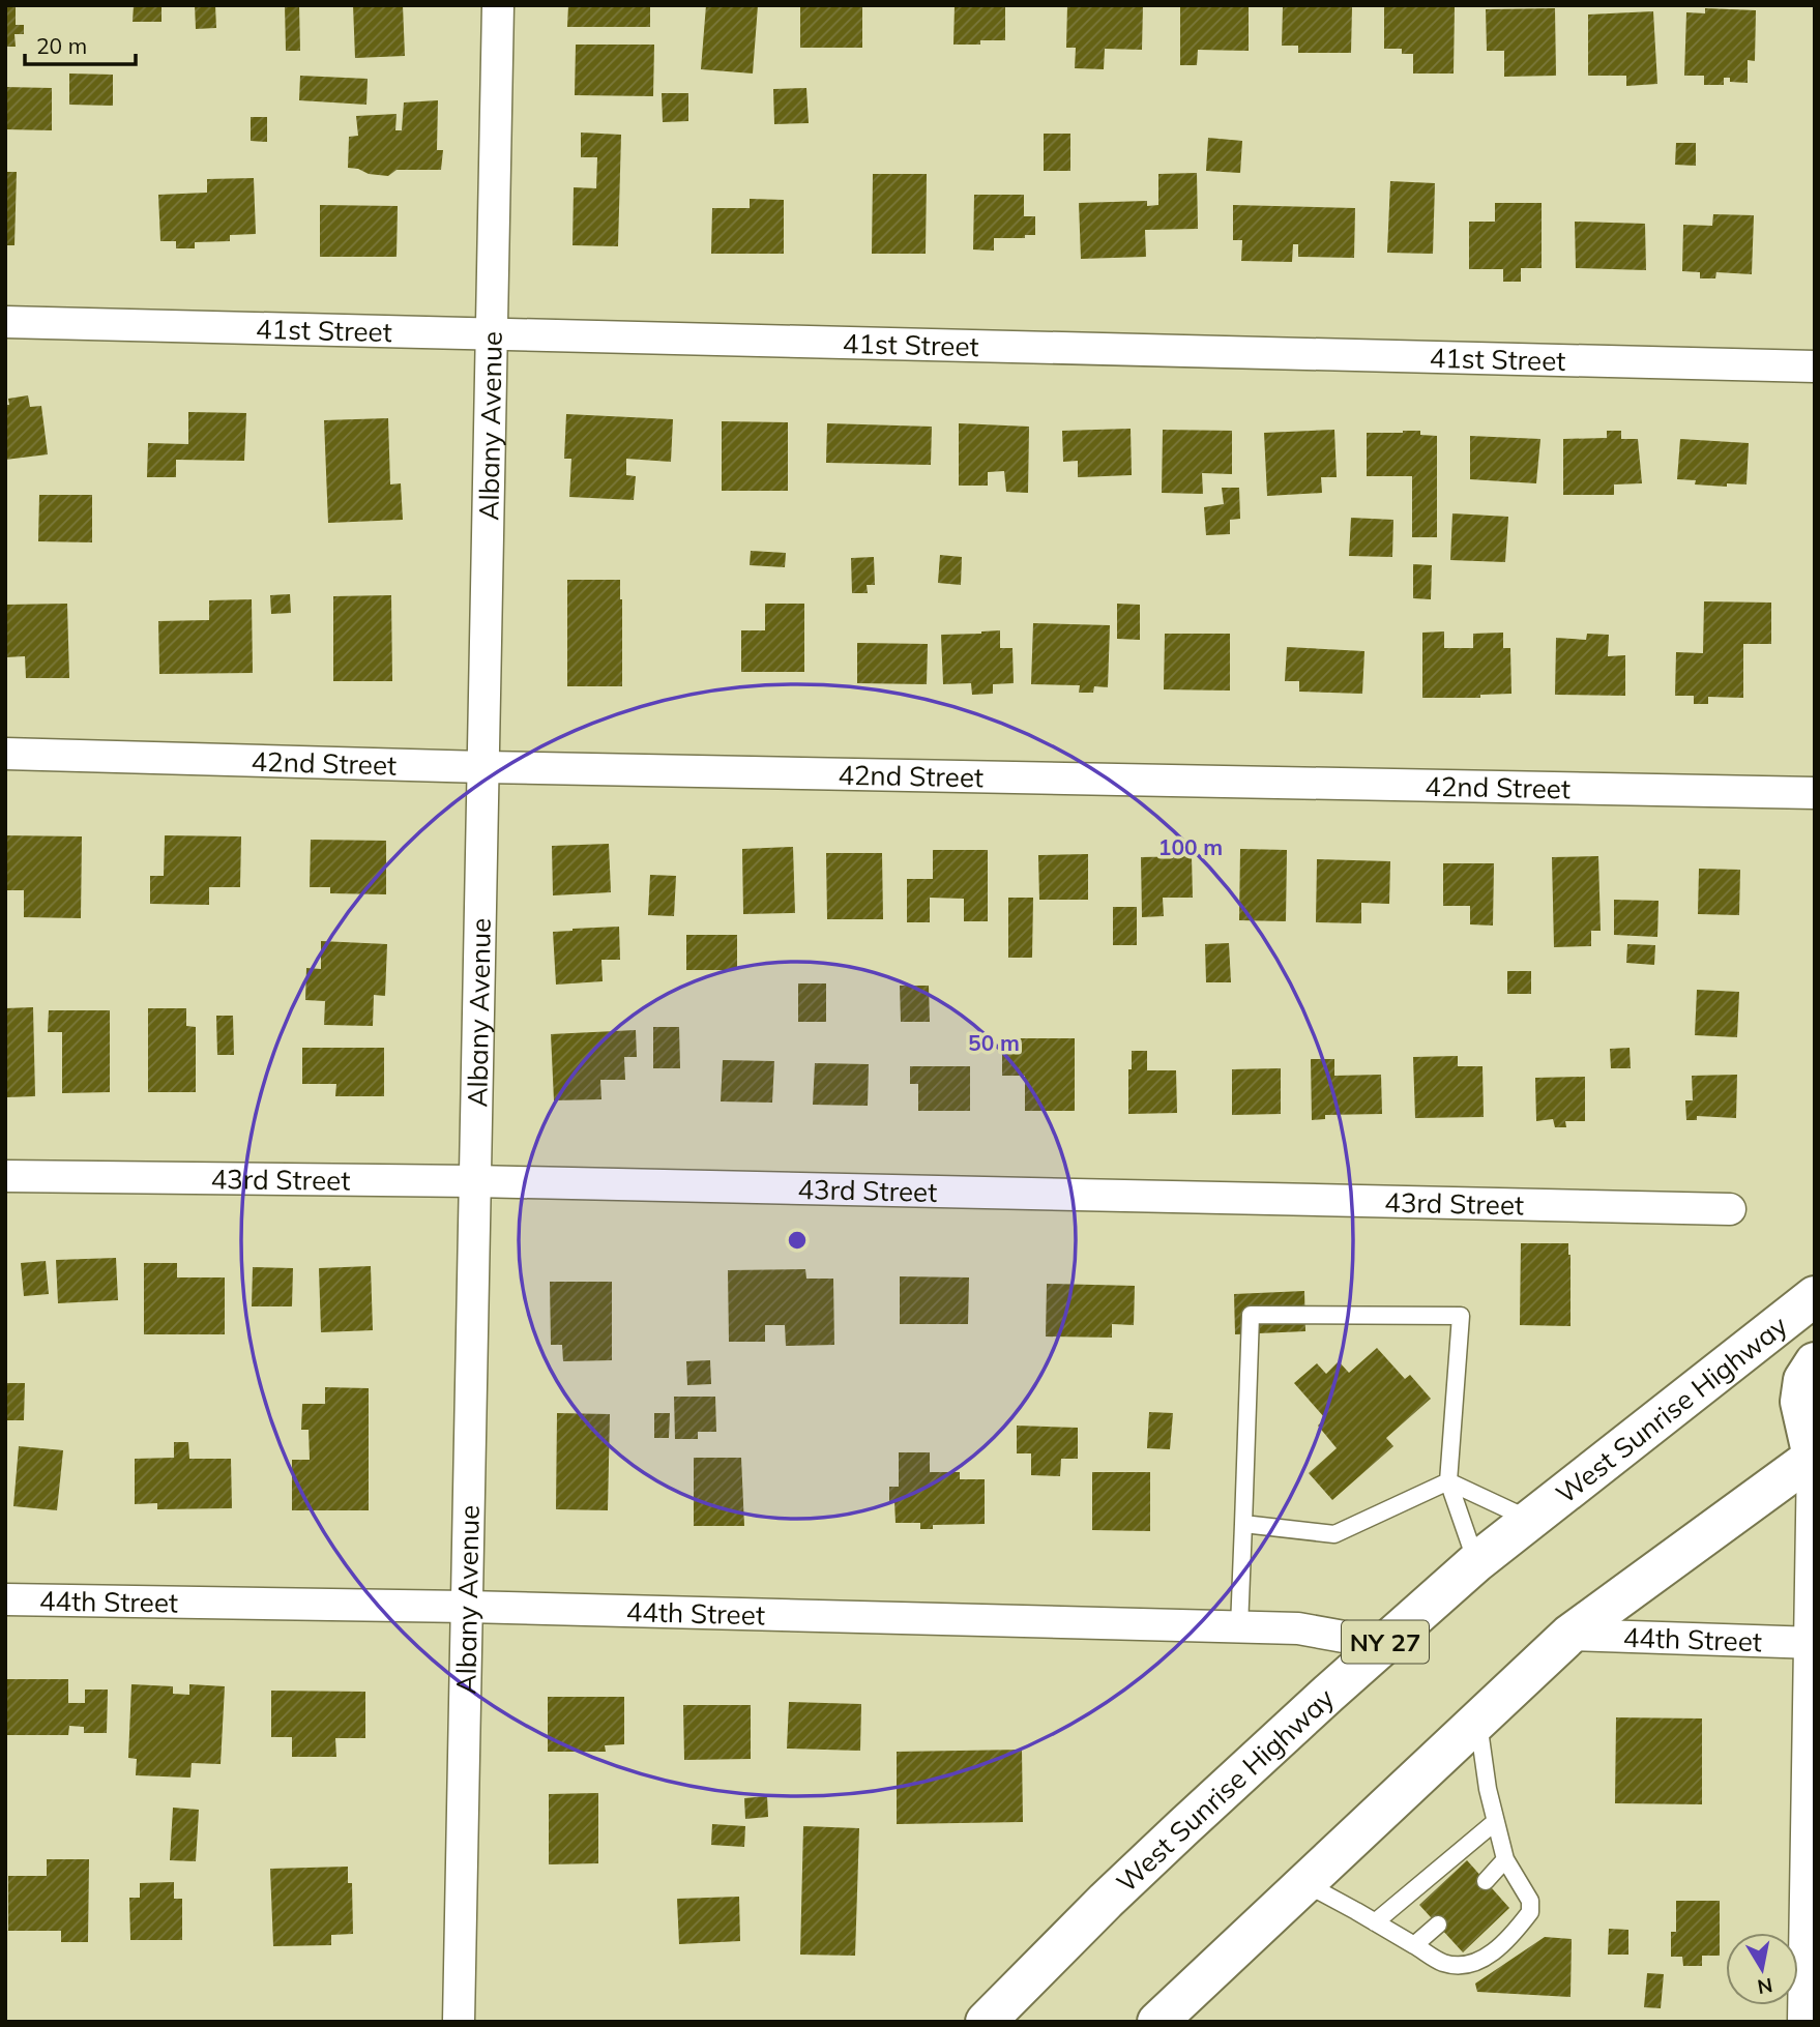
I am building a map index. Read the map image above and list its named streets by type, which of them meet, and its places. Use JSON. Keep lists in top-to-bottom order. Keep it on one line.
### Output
{"streets":{"highway":["West Sunrise Highway","NY 27"],"street":["41st Street","Albany Avenue","42nd Street","43rd Street","44th Street"]},"crossings":[["41st Street","Albany Avenue"],["Albany Avenue","42nd Street"],["Albany Avenue","43rd Street"],["Albany Avenue","44th Street"],["West Sunrise Highway","44th Street"]],"scale_bar":"20 m","north":"bottom","rings":["100 m","50 m"]}
